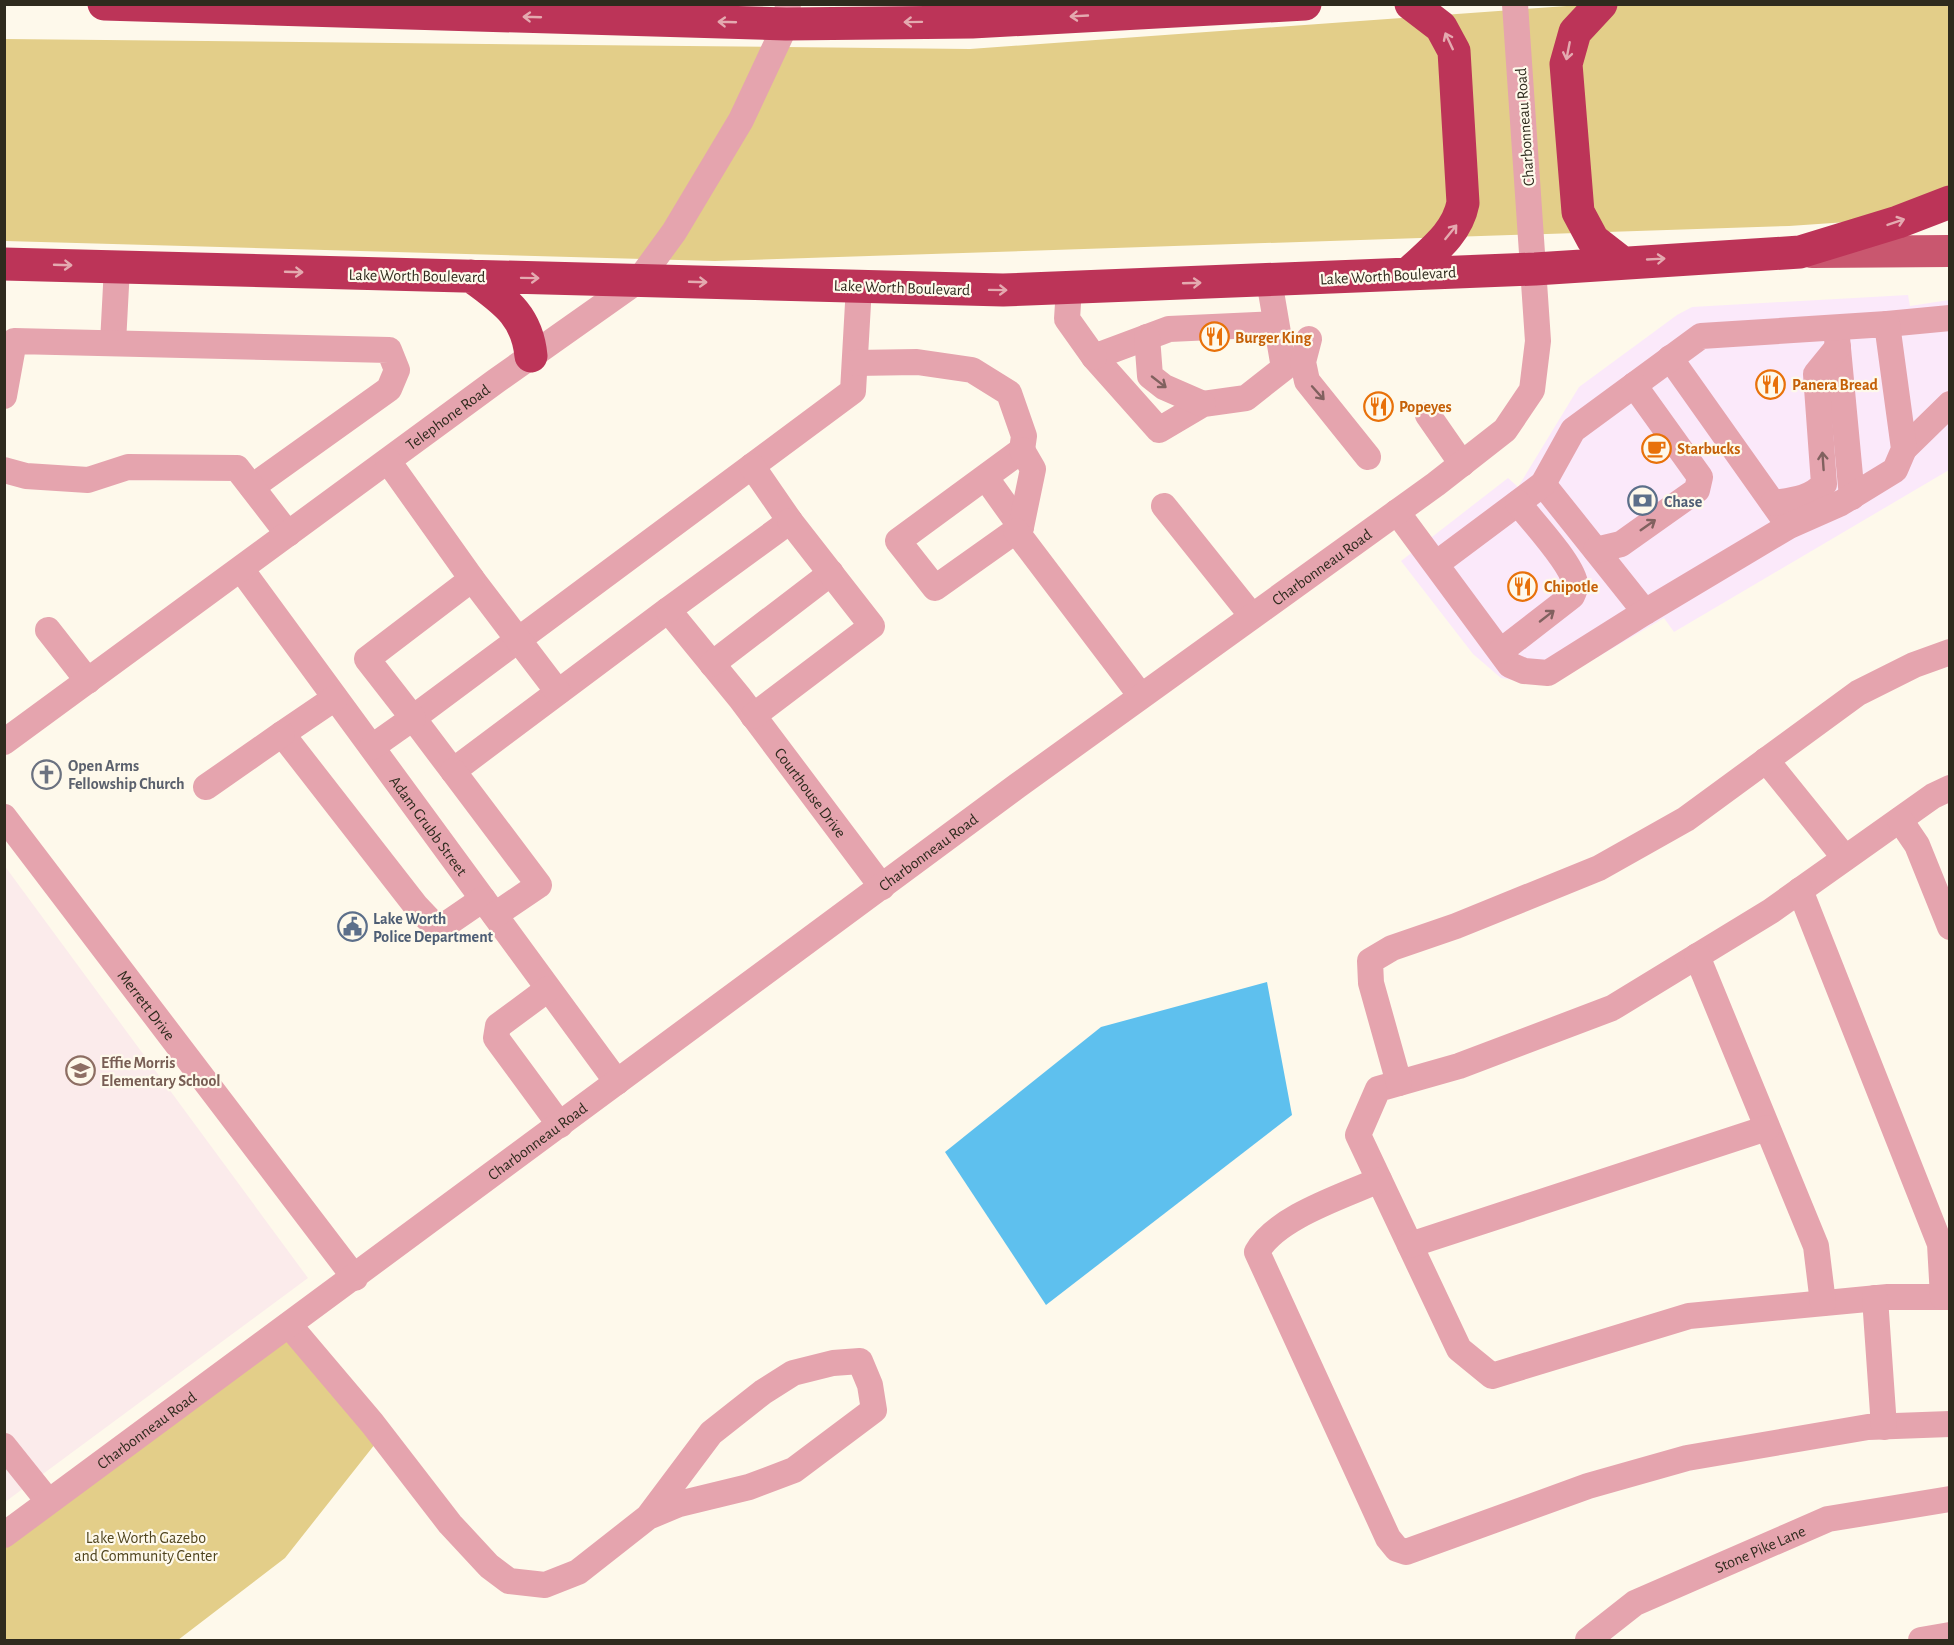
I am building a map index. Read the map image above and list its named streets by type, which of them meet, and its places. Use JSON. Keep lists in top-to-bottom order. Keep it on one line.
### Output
{"streets":{"highway":["Lake Worth Boulevard"],"street":["Charbonneau Road","Telephone Road","Courthouse Drive","Adam Grubb Street","Merrett Drive","Stone Pike Lane"]},"crossings":[["Charbonneau Road","Lake Worth Boulevard"],["Charbonneau Road","Courthouse Drive"],["Charbonneau Road","Adam Grubb Street"],["Charbonneau Road","Merrett Drive"],["Lake Worth Boulevard","Telephone Road"],["Telephone Road","Adam Grubb Street"]],"parks":["Lake Worth Gazebo and Community Center"],"places":{"restaurant":["Burger King","Panera Bread","Popeyes","Chipotle"],"cafe":["Starbucks"],"bank":["Chase"],"church":["Open Arms Fellowship Church"],"public building":["Lake Worth Police Department"],"school or university":["Effie Morris Elementary School"]}}
